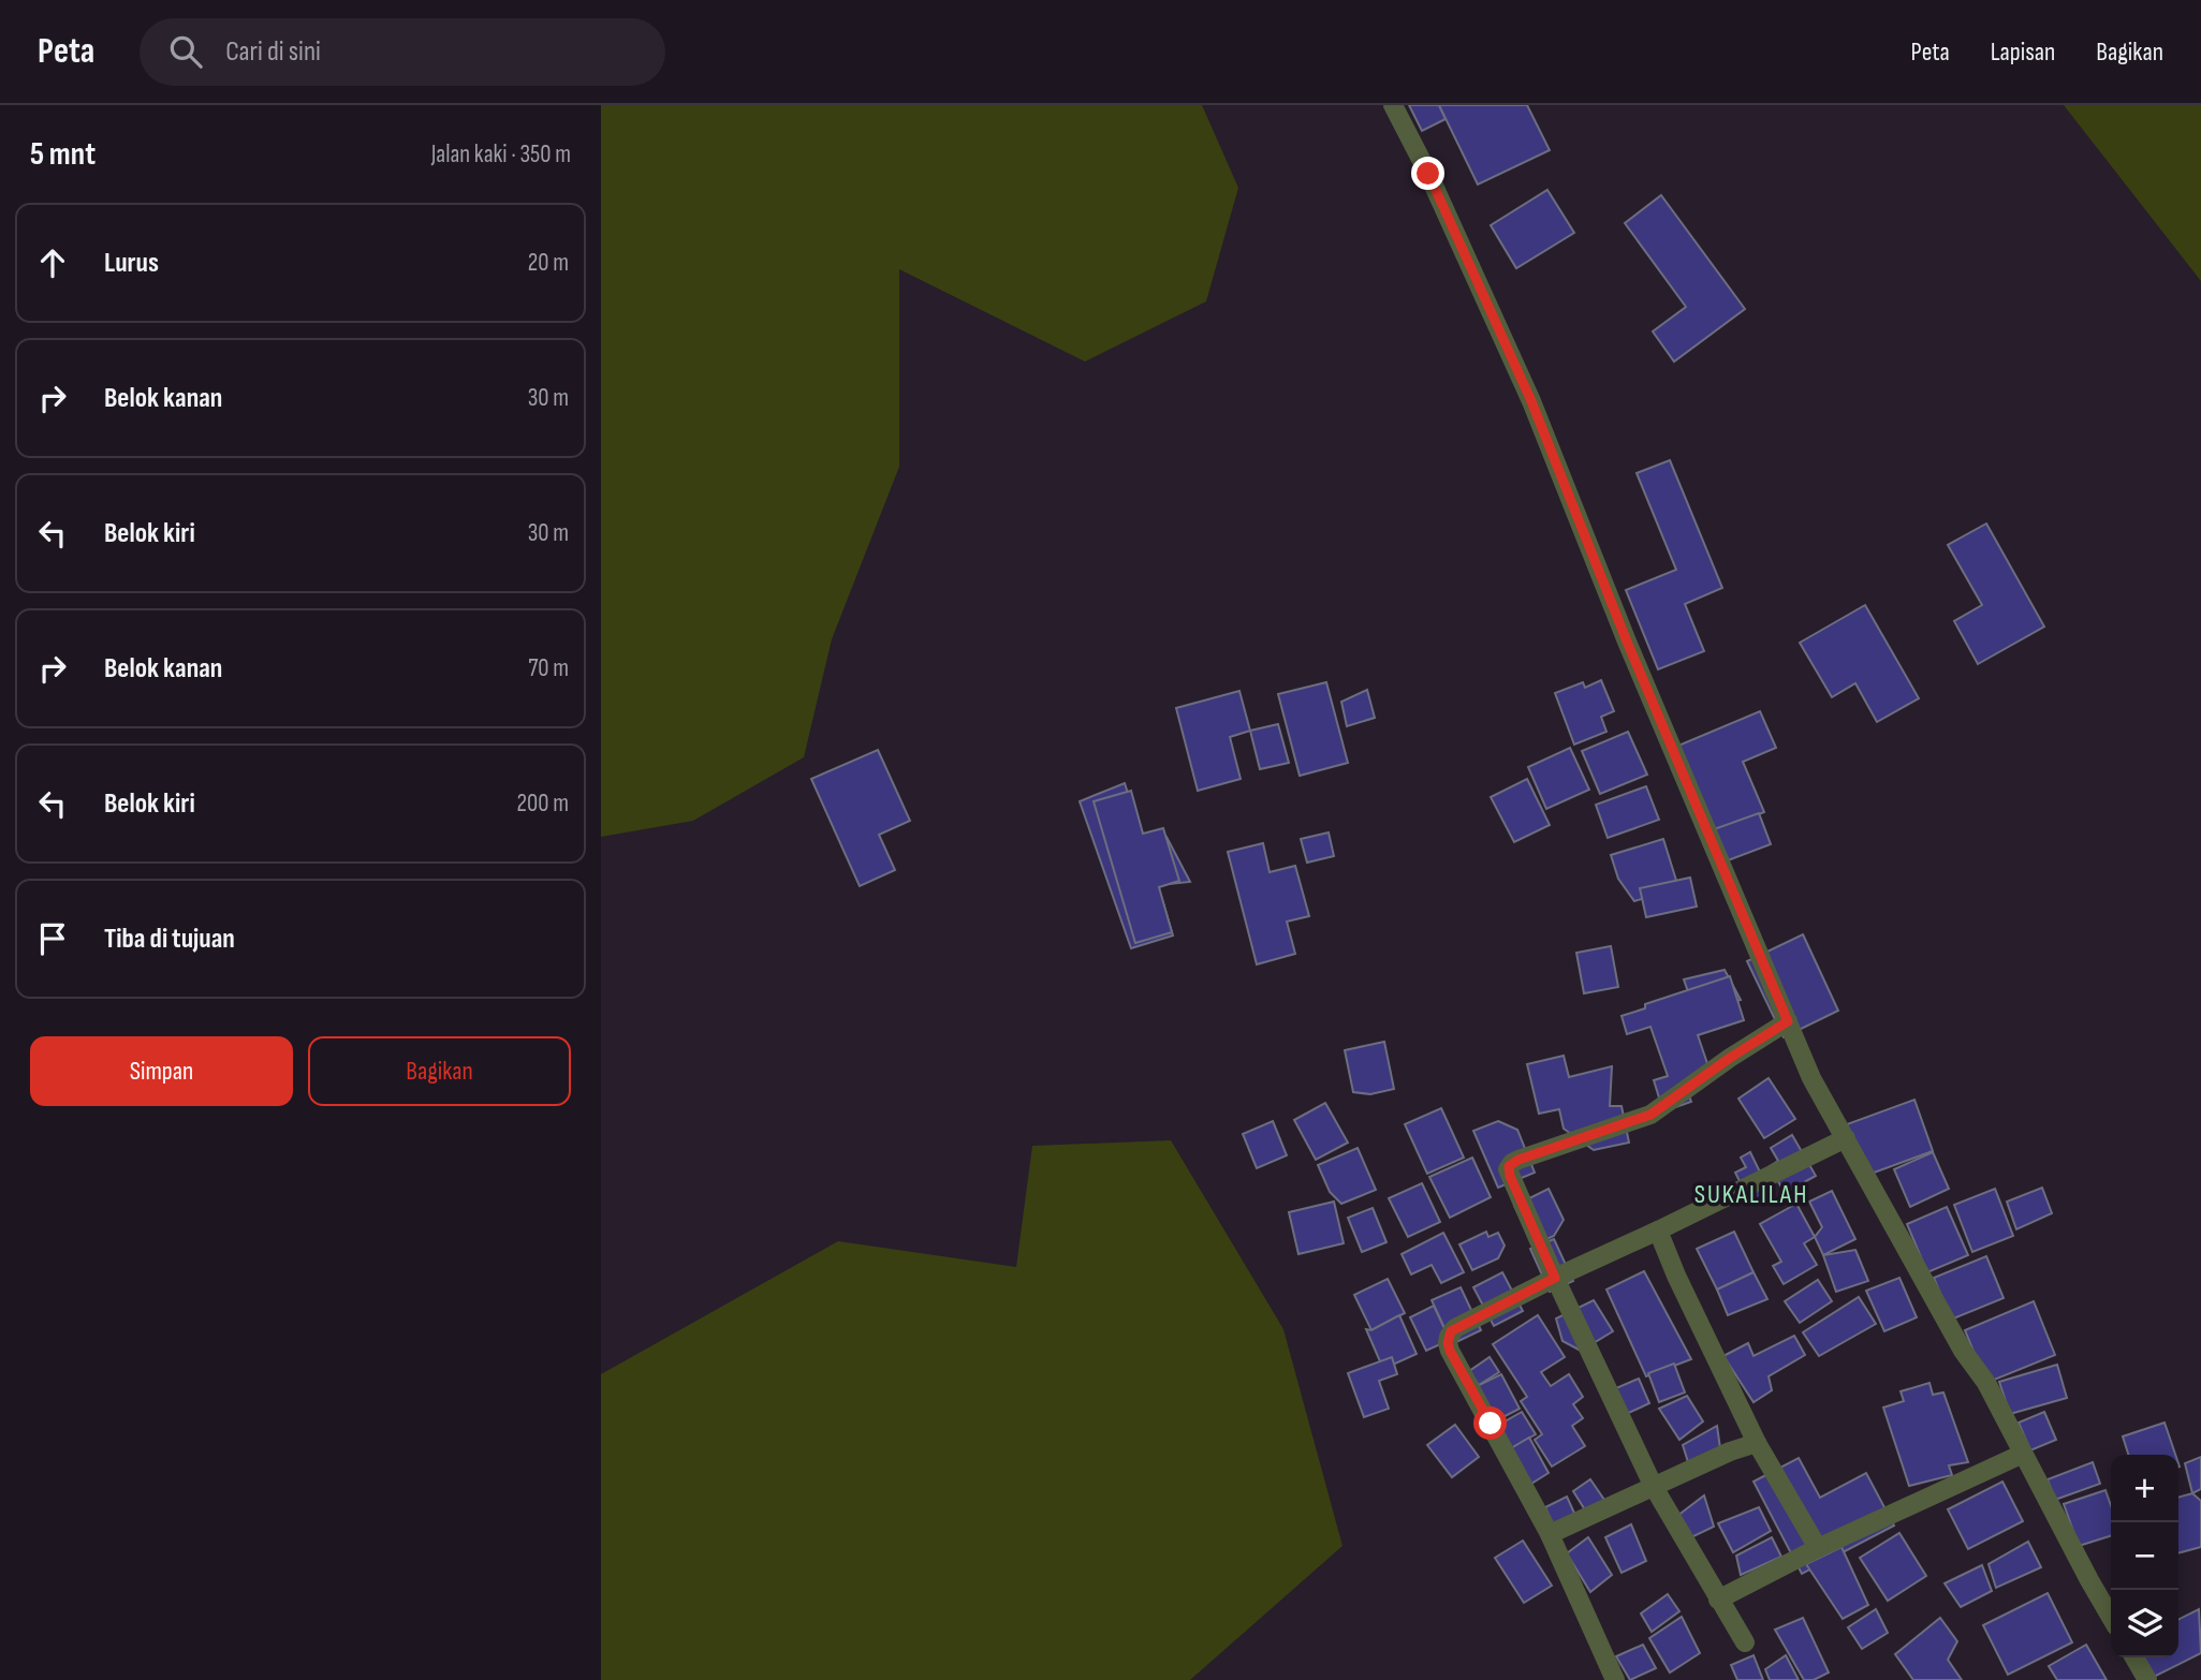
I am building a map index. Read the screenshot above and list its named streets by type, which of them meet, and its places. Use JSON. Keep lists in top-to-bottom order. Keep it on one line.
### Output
{"districts":["SUKALILAH"],"page":{"header":"Peta","search":"Cari di sini","nav":["Peta","Lapisan","Bagikan"],"heading":["5 mnt","Jalan kaki · 350 m"],"list":[["Lurus","20 m"],["Belok kanan","30 m"],["Belok kiri","30 m"],["Belok kanan","70 m"],["Belok kiri","200 m"],"Tiba di tujuan"],"buttons":["Simpan","Bagikan"],"map_buttons":["+","−"]}}
